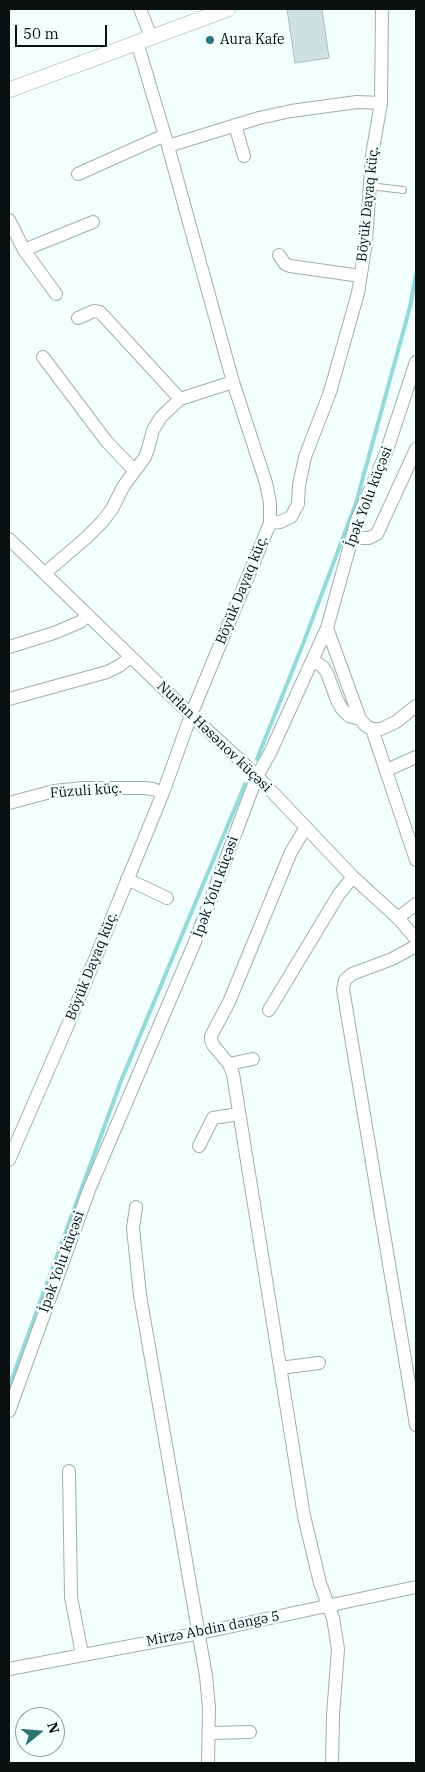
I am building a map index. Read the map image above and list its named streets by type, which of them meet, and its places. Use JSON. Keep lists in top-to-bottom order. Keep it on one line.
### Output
{"streets":{"street":["Böyük Dayaq küç.","İpək Yolu küçəsi","Nurlan Həsənov küçəsi","Füzuli küç.","Mirzə Abdin dəngə 5"]},"crossings":[["Böyük Dayaq küç.","Nurlan Həsənov küçəsi"],["Böyük Dayaq küç.","Füzuli küç."],["İpək Yolu küçəsi","Nurlan Həsənov küçəsi"]],"places":["Aura Kafe"],"scale_bar":"50 m","north":"right"}
